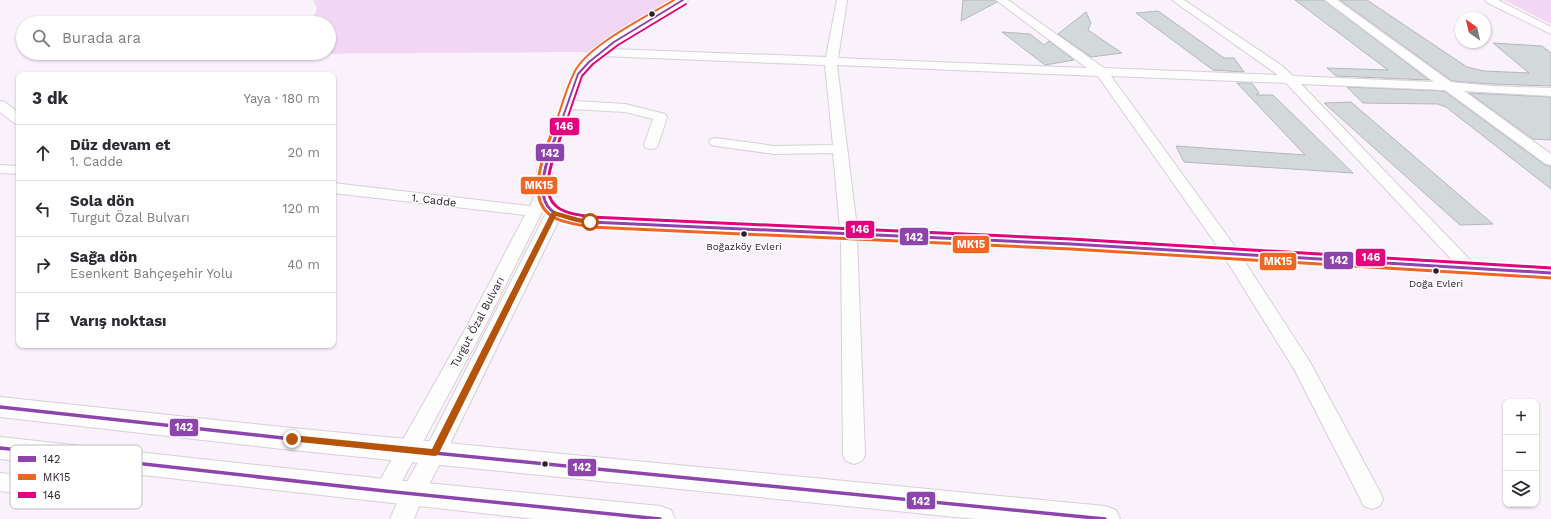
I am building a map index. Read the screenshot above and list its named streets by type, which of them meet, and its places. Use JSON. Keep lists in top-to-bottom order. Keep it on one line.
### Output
{"streets":{"street":["1. Cadde","Turgut Özal Bulvarı"]},"crossings":[["1. Cadde","Turgut Özal Bulvarı"]],"places":["Boğazköy Evleri","Doğa Evleri"],"lines":["transit line 142","transit line MK15","transit line 146"],"legend":["142","MK15","146"],"north":"top left","page":{"search":"Burada ara","heading":["3 dk","Yaya · 180 m"],"list":[["Düz devam et","1. Cadde","20 m"],["Sola dön","Turgut Özal Bulvarı","120 m"],["Sağa dön","Esenkent Bahçeşehir Yolu","40 m"],"Varış noktası"],"map_buttons":["+","−"]}}
